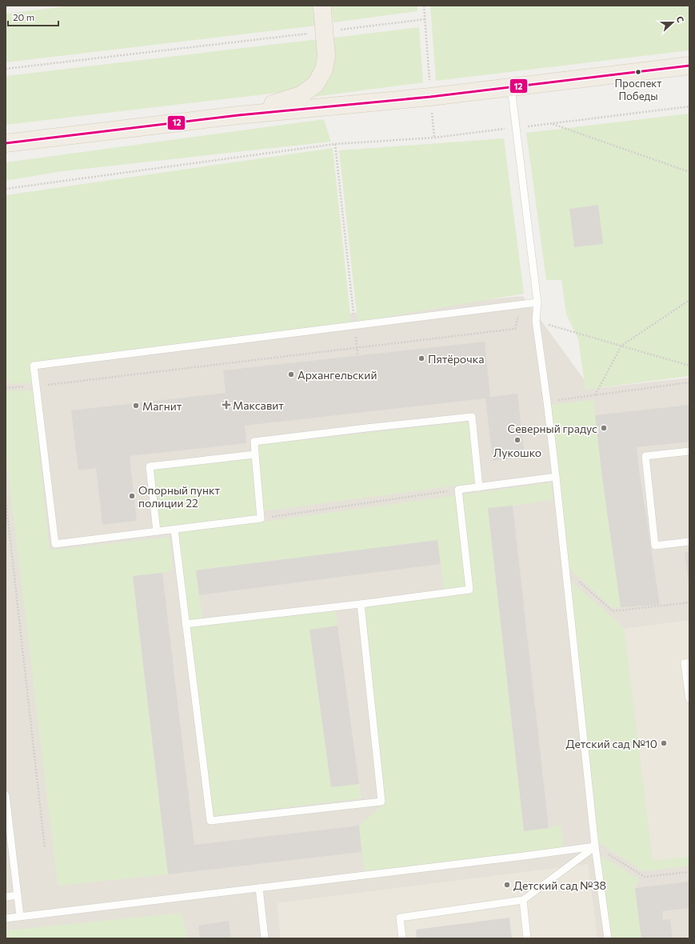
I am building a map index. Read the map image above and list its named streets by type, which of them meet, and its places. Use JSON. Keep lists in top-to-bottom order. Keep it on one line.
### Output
{"places":{"other":["Проспект Победы","Пятёрочка","Архангельский","Магнит","Северный градус","Лукошко","Опорный пункт полиции 22","Детский сад №10","Детский сад №38"],"health":["Максавит"]},"lines":["transit line 12"],"scale_bar":"20 m","north":"right"}
